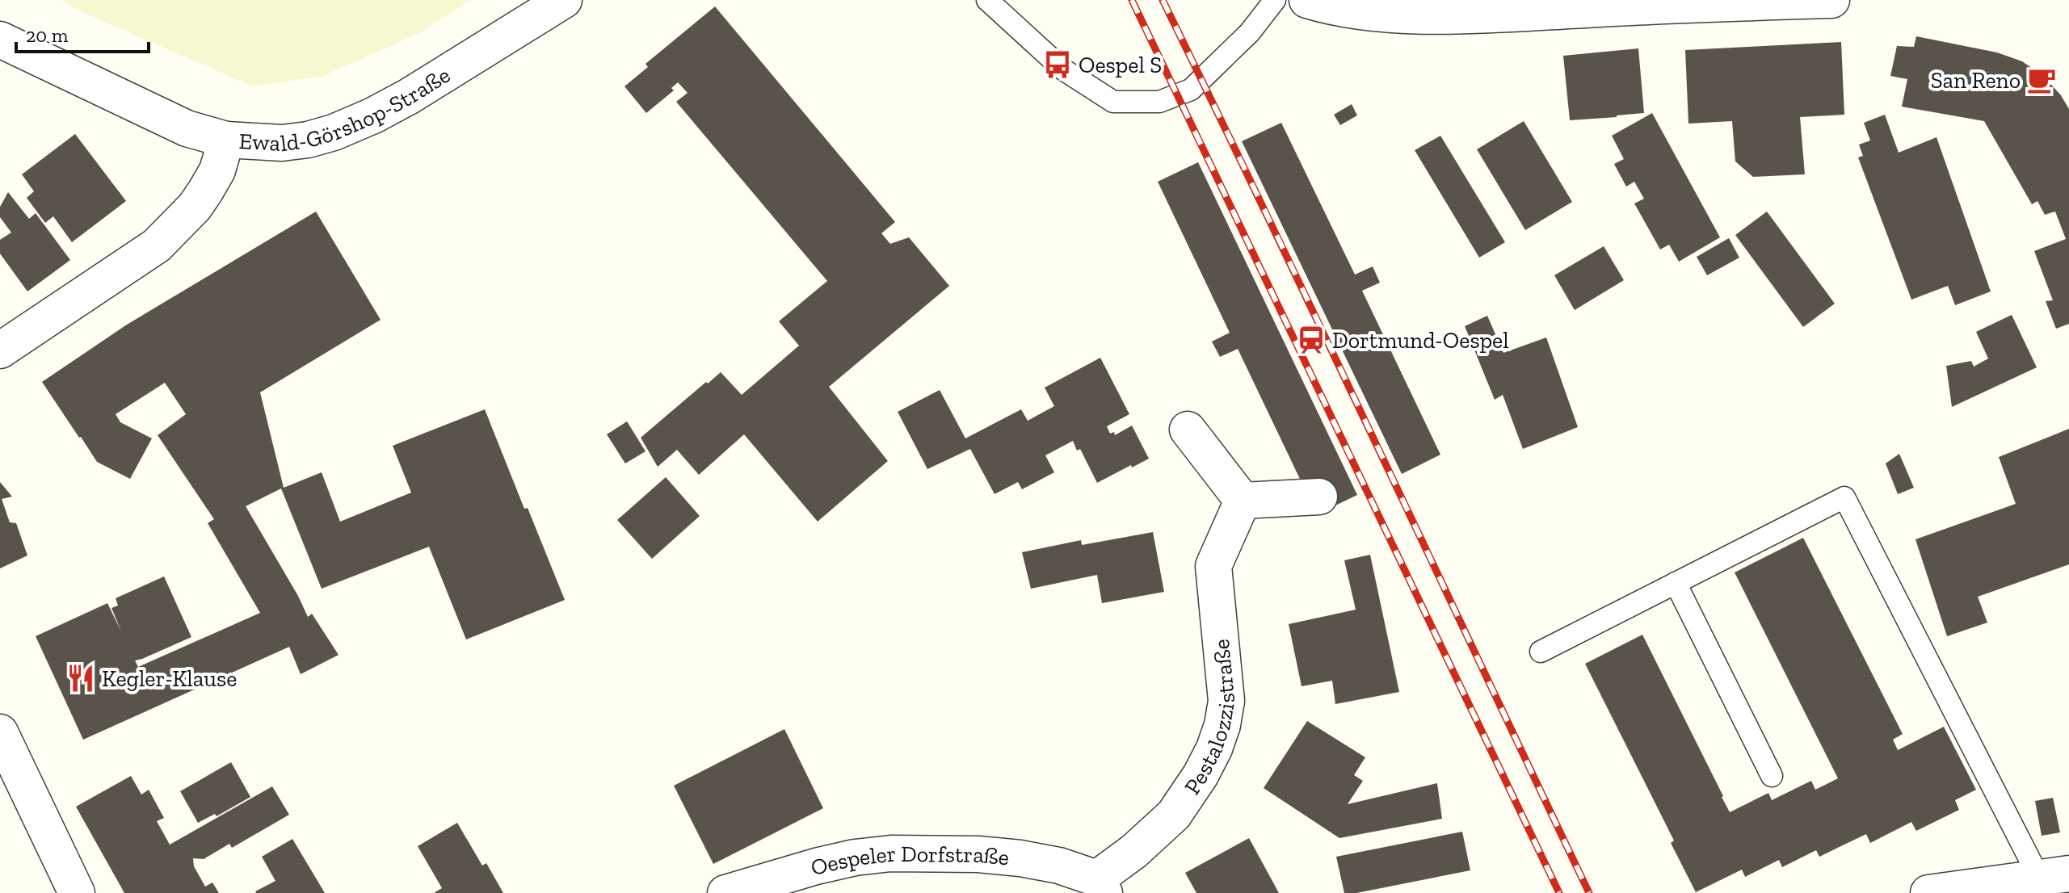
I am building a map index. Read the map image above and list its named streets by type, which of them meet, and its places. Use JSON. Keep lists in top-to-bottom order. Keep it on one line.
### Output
{"streets":{"street":["Ewald-Görshop-Straße","Pestalozzistraße","Oespeler Dorfstraße"]},"crossings":[["Pestalozzistraße","Oespeler Dorfstraße"]],"places":{"bus stop":["Oespel S"],"cafe":["San Reno"],"station":["Dortmund-Oespel"],"restaurant":["Kegler-Klause"]},"scale_bar":"20 m"}
